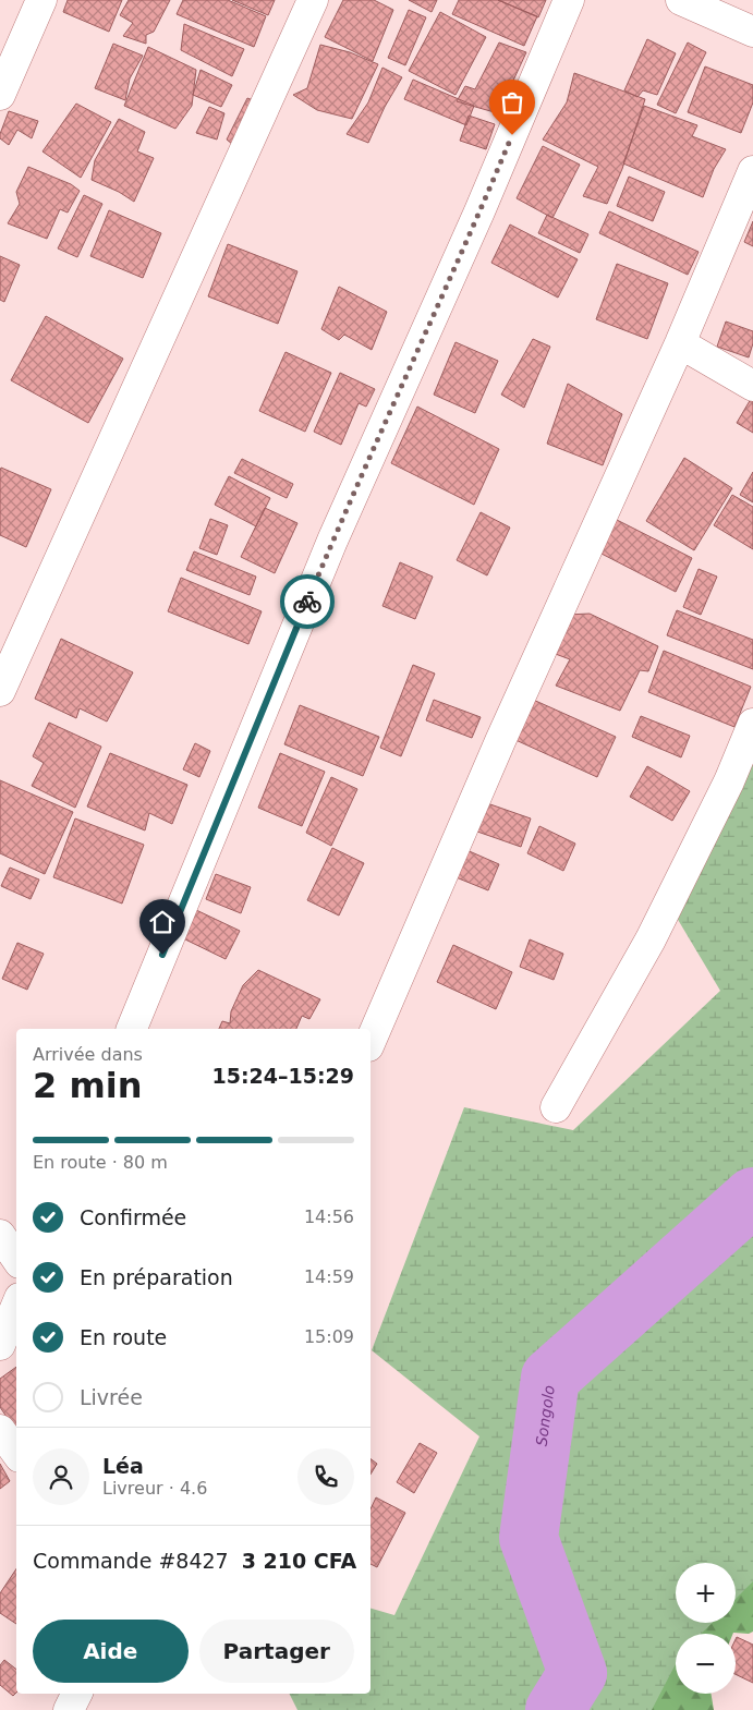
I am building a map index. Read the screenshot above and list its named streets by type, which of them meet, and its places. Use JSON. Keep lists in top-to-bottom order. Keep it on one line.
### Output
{"water":["Songolo"],"page":{"heading":["2 min","Arrivée dans","15:24–15:29"],"panel":["Léa","Livreur · 4.6","Commande #8427","3 210 CFA"],"bar":"En route · 80 m","list":[["Confirmée","14:56"],["En préparation","14:59"],["En route","15:09"],"Livrée"],"map_buttons":["+","−"],"buttons":["Aide","Partager"]}}
